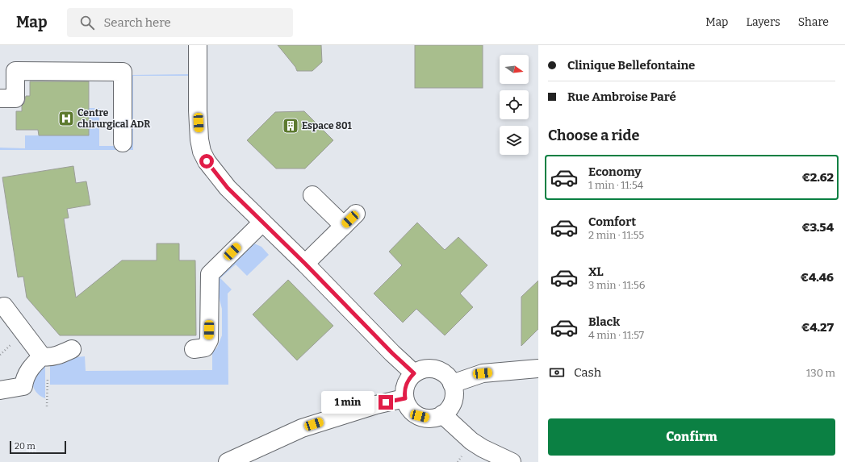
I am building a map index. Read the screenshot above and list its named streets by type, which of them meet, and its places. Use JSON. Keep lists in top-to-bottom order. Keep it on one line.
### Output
{"places":{"hospital":["Centre chirurgical ADR"],"building":["Espace 801"]},"scale_bar":"20 m","north":"right","page":{"header":"Map","search":"Search here","nav":["Map","Layers","Share"],"banner":["Clinique Bellefontaine","Rue Ambroise Paré"],"heading":"Choose a ride","list":[{"name":"Economy","note":"1 min · 11:54","value":"€2.62"},{"name":"Comfort","note":"2 min · 11:55","value":"€3.54"},{"name":"XL","note":"3 min · 11:56","value":"€4.46"},{"name":"Black","note":"4 min · 11:57","value":"€4.27"}],"pay":["Cash","130 m"],"bubble":"1 min","buttons":"Confirm","scale":"20 m"}}
